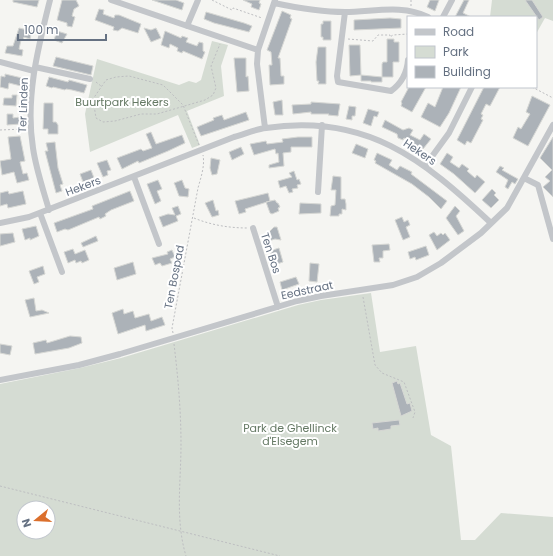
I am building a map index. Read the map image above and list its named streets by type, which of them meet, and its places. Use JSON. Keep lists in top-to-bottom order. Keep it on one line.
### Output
{"streets":{"street":["Ter Linden","Hekers","Ten Bos","Eedstraat"],"path":["Ten Bospad"]},"crossings":[["Ter Linden","Hekers"],["Hekers","Ten Bospad"],["Hekers","Eedstraat"],["Ten Bos","Eedstraat"],["Ten Bospad","Eedstraat"]],"parks":["Buurtpark Hekers","Park de Ghellinck d'Elsegem"],"legend":["Road","Park","Building"],"scale_bar":"100 m","north":"left"}
